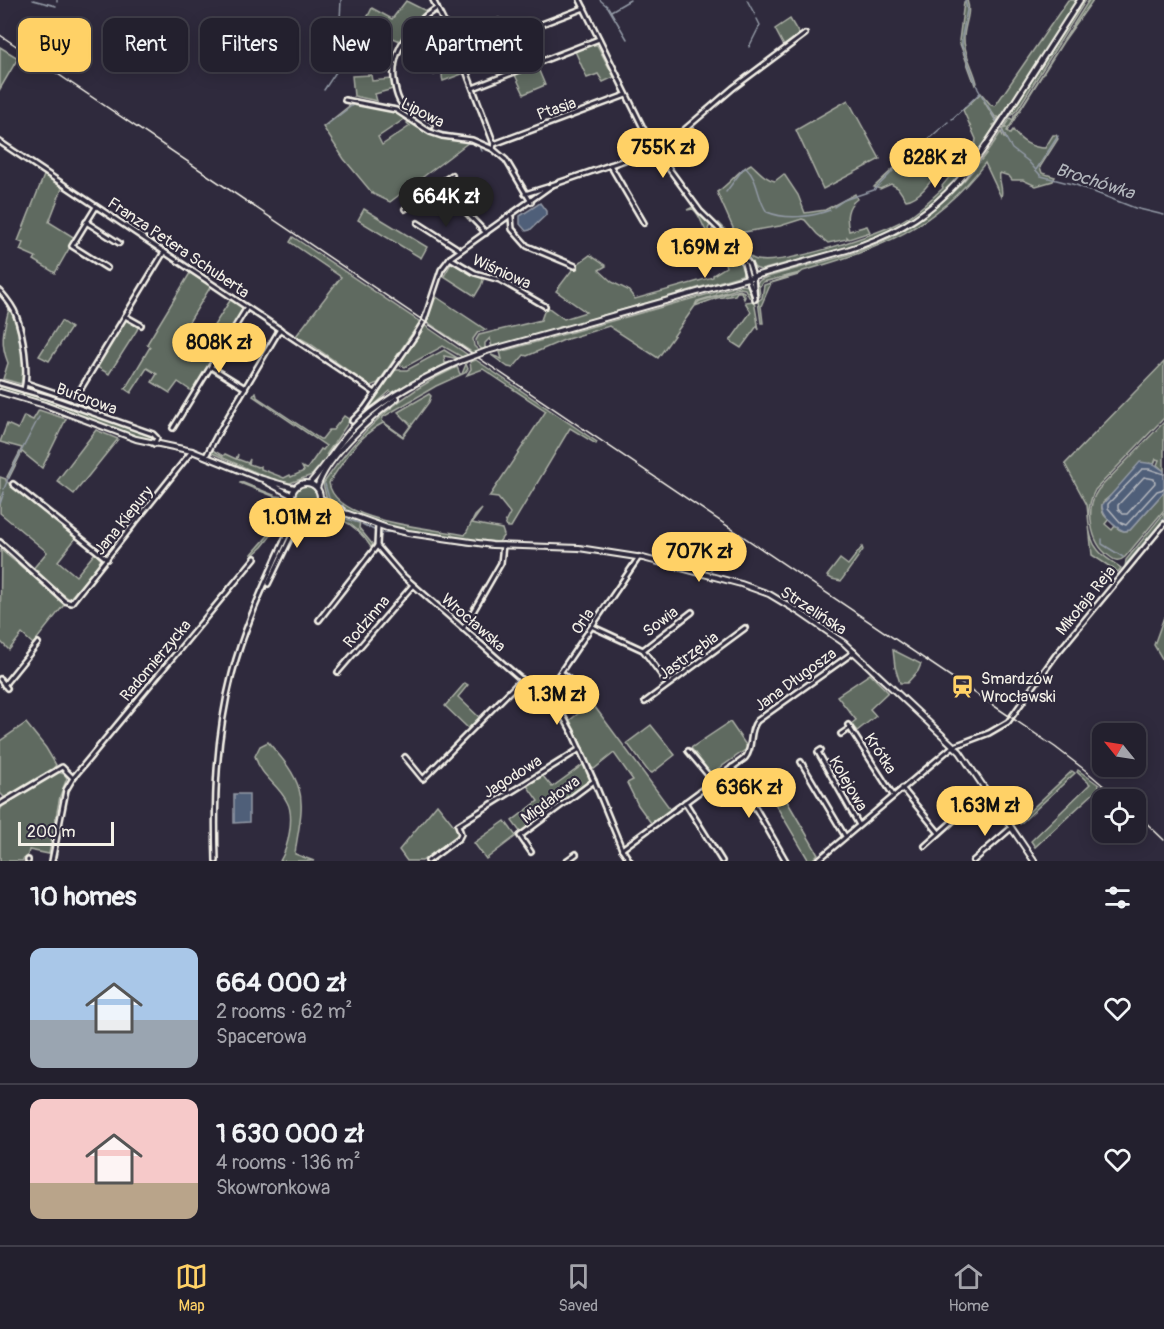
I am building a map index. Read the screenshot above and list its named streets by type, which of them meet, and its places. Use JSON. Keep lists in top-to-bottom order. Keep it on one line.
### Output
{"streets":{"main road":["Buforowa","Strzelińska"],"street":["Ptasia","Lipowa","Franza Petera Schuberta","Wiśniowa","Jana Kiepury","Mikołaja Reja","Rodzinna","Orla","Sowia","Wrocławska","Jastrzębia","Radomierzycka","Jana Długosza","Krótka","Jagodowa","Kolejowa","Migdałowa"]},"crossings":[["Buforowa","Jana Kiepury"],["Buforowa","Strzelińska"],["Mikołaja Reja","Kolejowa"],["Strzelińska","Orla"],["Strzelińska","Jana Długosza"],["Strzelińska","Kolejowa"],["Rodzinna","Wrocławska"],["Orla","Wrocławska"],["Wrocławska","Jana Długosza"],["Wrocławska","Jagodowa"],["Wrocławska","Migdałowa"],["Krótka","Kolejowa"]],"water":["Brochówka"],"places":{"station":["Smardzów Wrocławski"]},"scale_bar":"200 m","north":"top left","page":{"chip":["Buy","Rent","Filters","New","Apartment"],"price":["755K zł","828K zł","664K zł","1.69M zł","808K zł","1.01M zł","707K zł","1.3M zł","636K zł","1.63M zł"],"scale":"200 m","heading":"10 homes","list":[{"name":"664 000 zł","note":"2 rooms · 62 m² · Spacerowa"},{"name":"1 630 000 zł","note":"4 rooms · 136 m² · Skowronkowa"}],"tabs":["Map","Saved","Home"]}}
